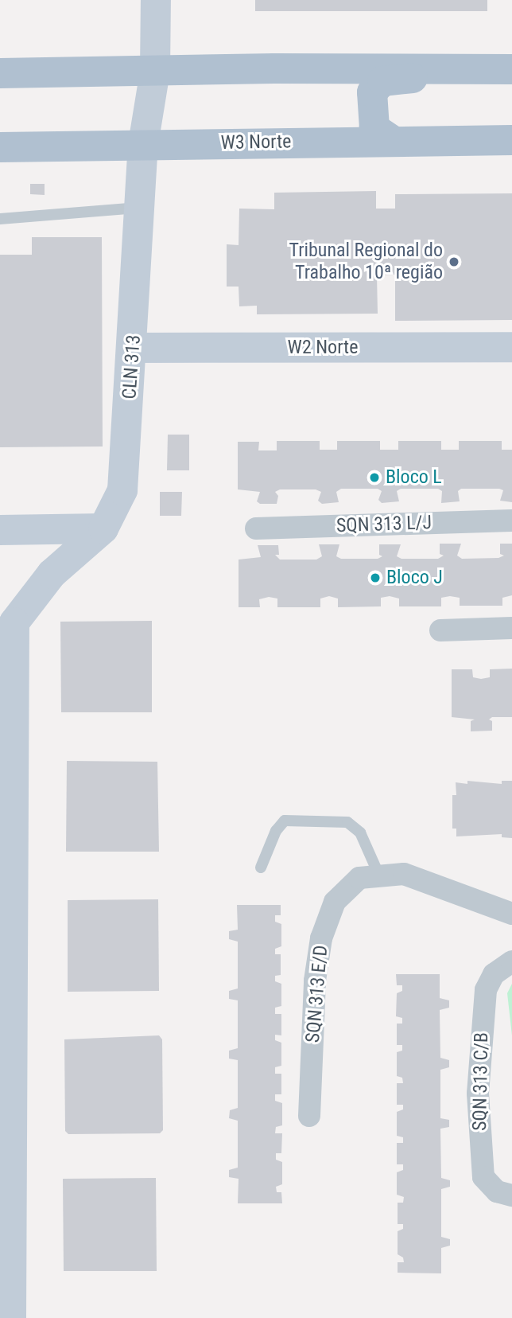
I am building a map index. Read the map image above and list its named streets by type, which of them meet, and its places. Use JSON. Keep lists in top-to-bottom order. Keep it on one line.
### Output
{"streets":{"main road":["W3 Norte"],"street":["W2 Norte","CLN 313","SQN 313 L/J","SQN 313 E/D","SQN 313 C/B"]},"crossings":[["W3 Norte","CLN 313"],["W2 Norte","CLN 313"]],"places":["Tribunal Regional do Trabalho 10ª região","Bloco L","Bloco J"]}
